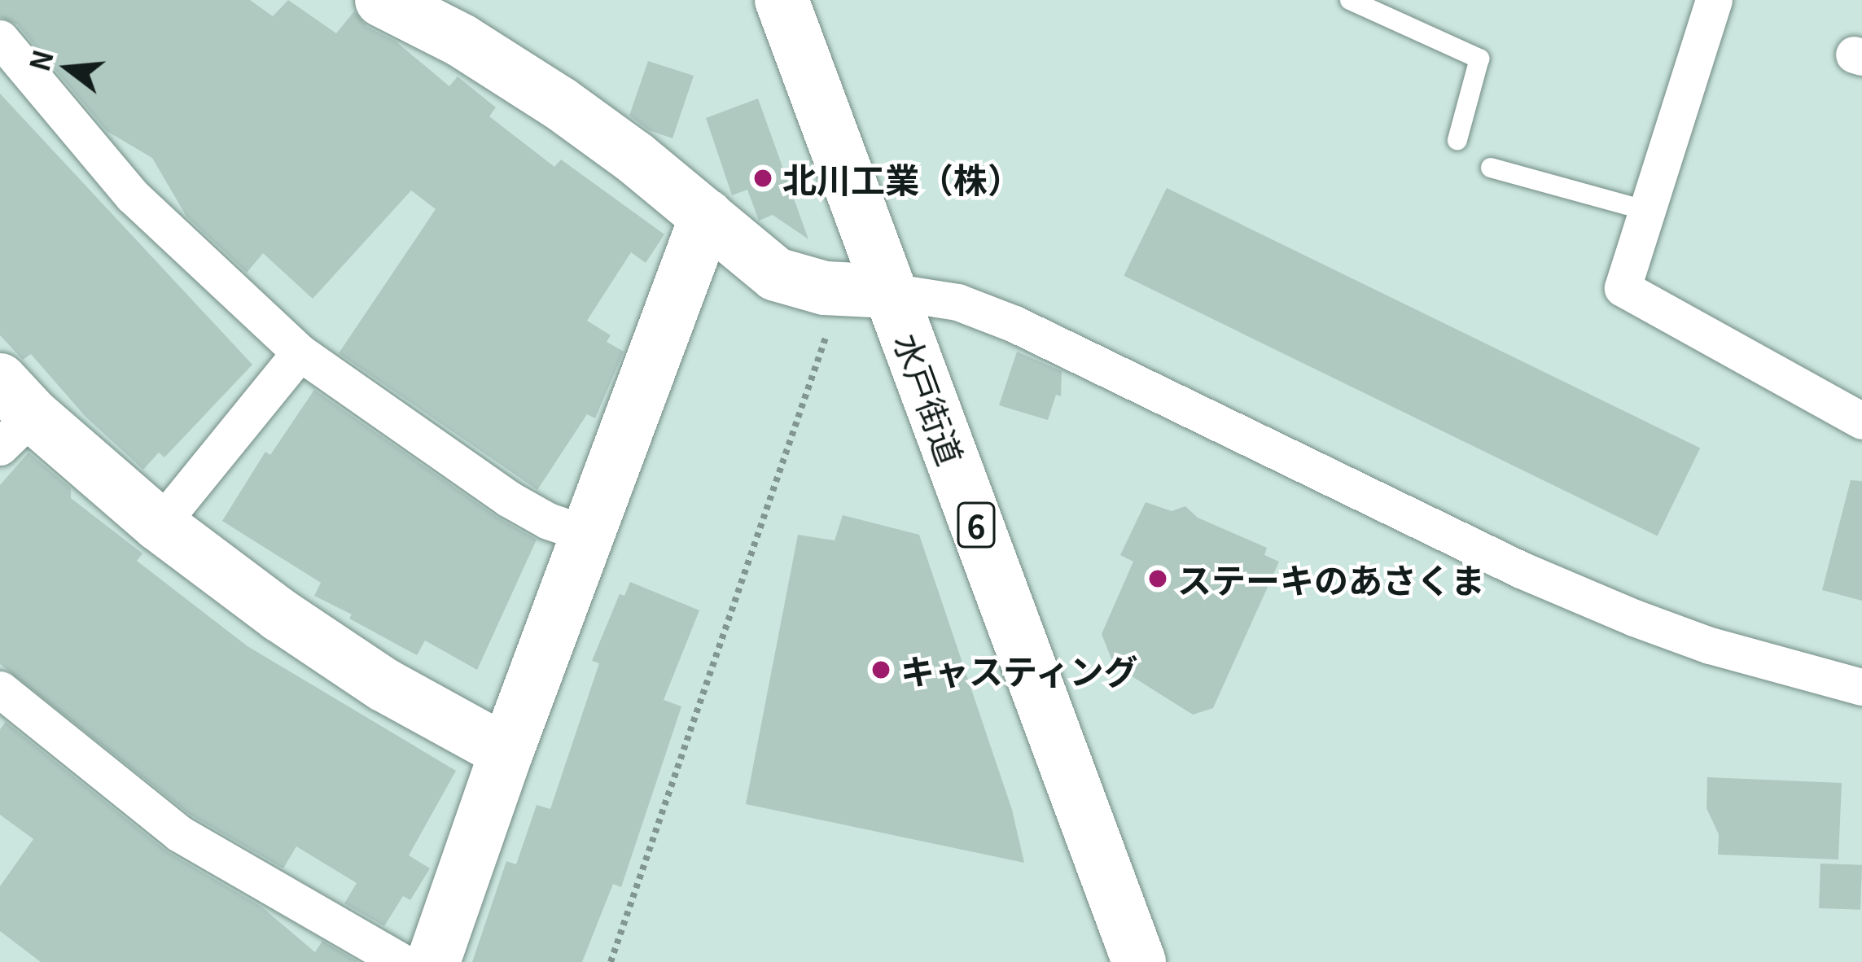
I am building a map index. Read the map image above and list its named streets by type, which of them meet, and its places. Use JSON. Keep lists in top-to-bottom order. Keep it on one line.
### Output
{"streets":{"main road":["水戸街道","6"]},"places":["北川工業（株）","ステーキのあさくま","キャスティング"],"north":"left"}
